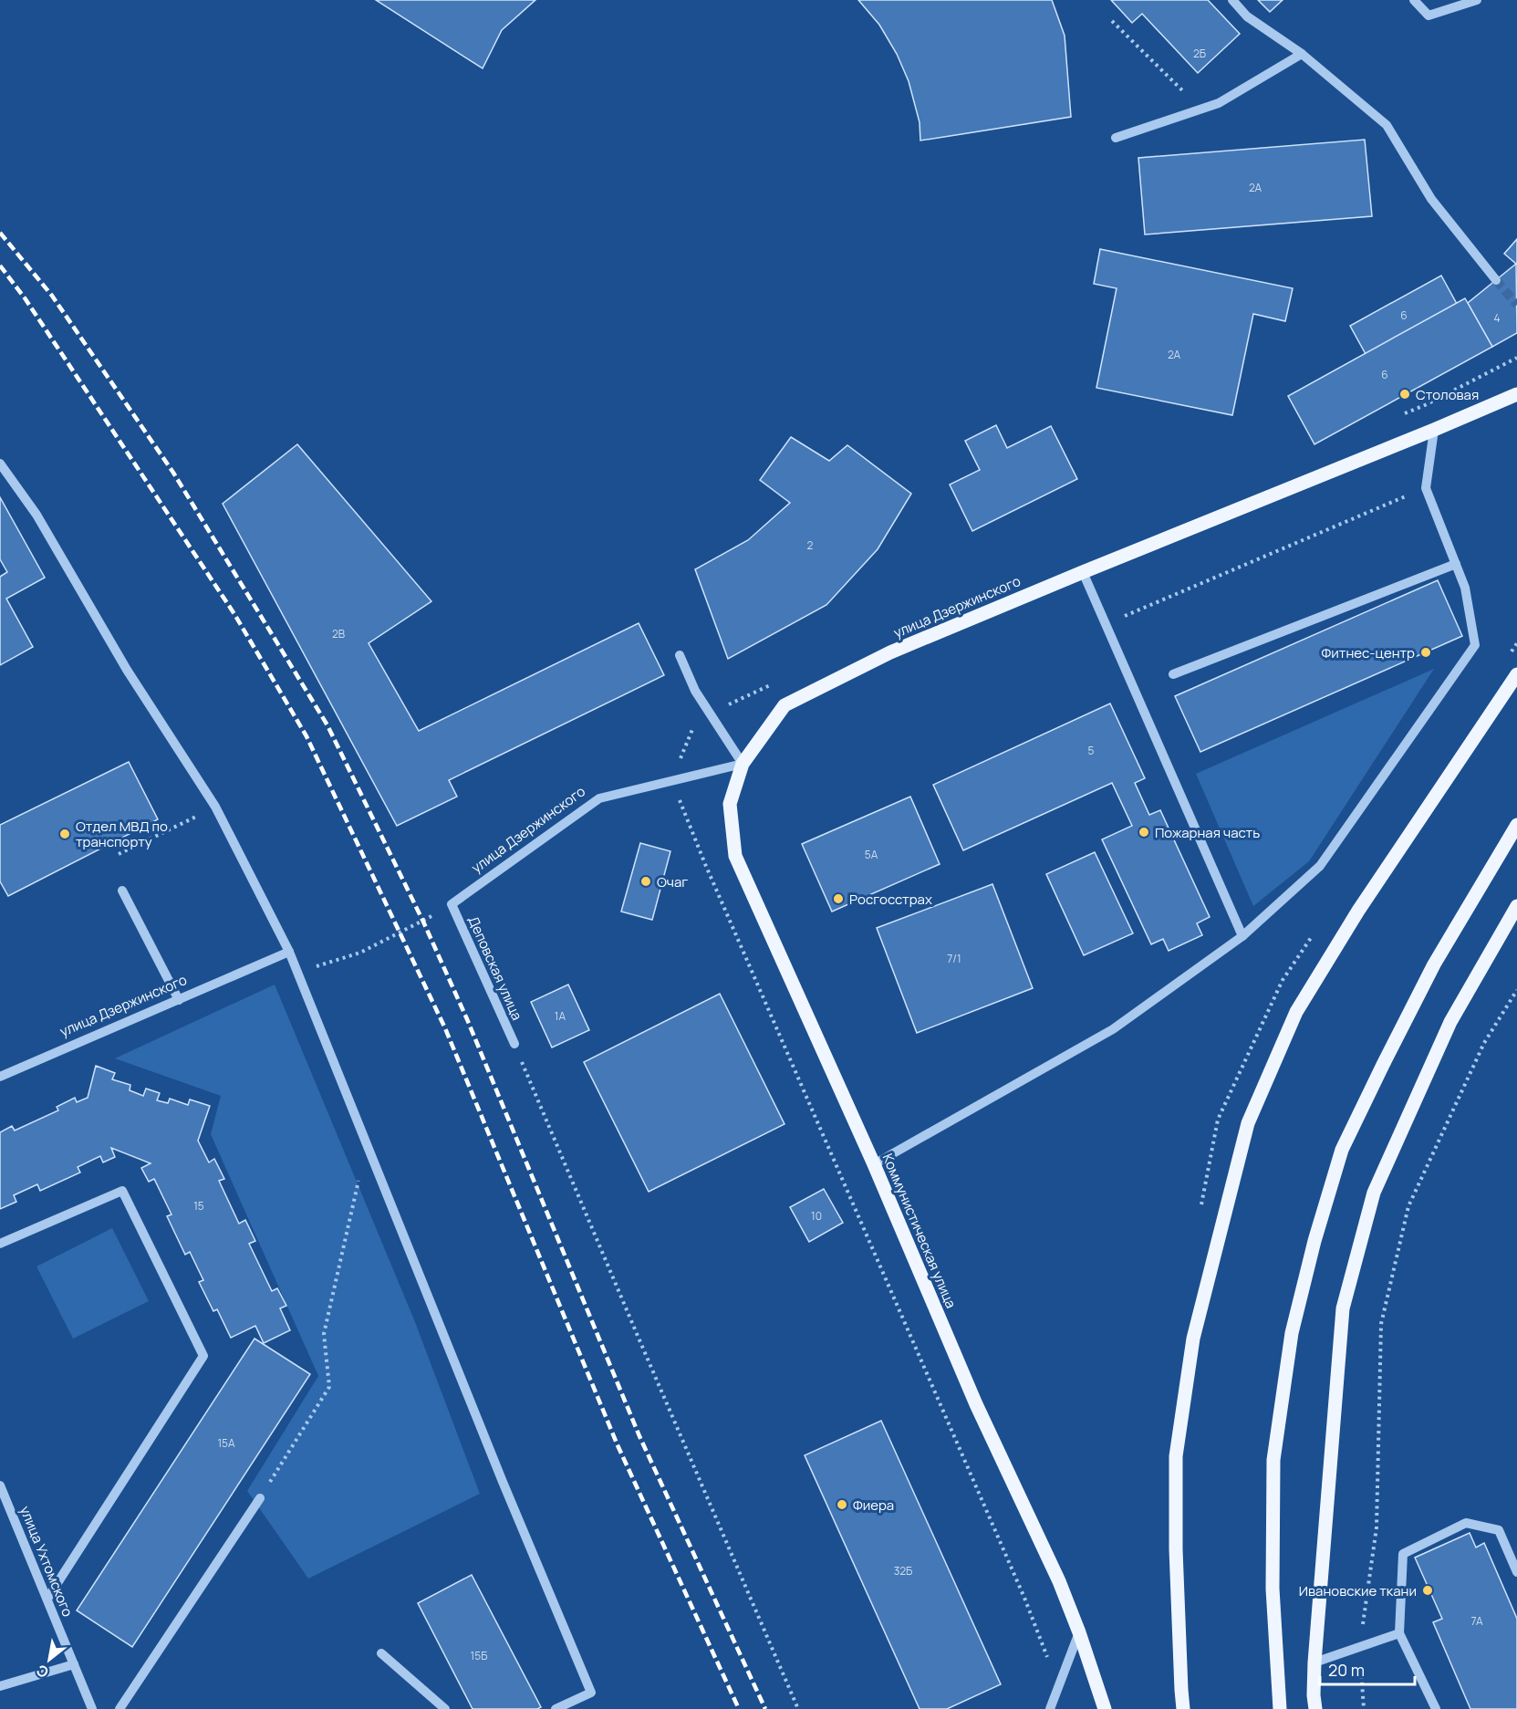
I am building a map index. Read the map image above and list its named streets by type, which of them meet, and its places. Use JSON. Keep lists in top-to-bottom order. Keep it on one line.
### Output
{"streets":{"main road":["улица Дзержинского","Коммунистическая улица"],"street":["Деповская улица","улица Ухтомского"]},"crossings":[["улица Дзержинского","Деповская улица"],["улица Дзержинского","Коммунистическая улица"]],"places":["Столовая","Фитнес-центр","Пожарная часть","Отдел МВД по транспорту","Очаг","Росгосстрах","Фиера","Ивановские ткани"],"house_numbers":["2Б","2А","6","4","2А","6","2","2В","5","5А","7/1","1А","15","10","15А","32Б","7А","15Б"],"scale_bar":"20 m","north":"bottom left"}
